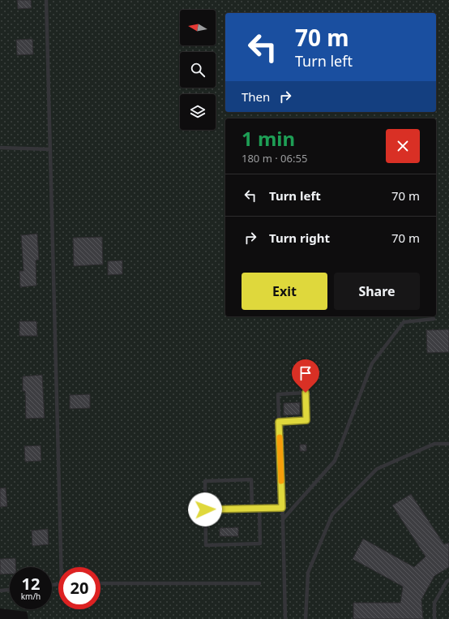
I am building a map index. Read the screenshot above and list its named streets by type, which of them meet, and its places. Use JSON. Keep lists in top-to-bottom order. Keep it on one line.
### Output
{"north":"left","page":{"turn":["70 m","Turn left"],"then":"Then","heading":["1 min","180 m · 06:55"],"list":[{"name":"Turn left","value":"70 m"},{"name":"Turn right","value":"70 m"}],"buttons":["Exit","Share"],"speed":"12 km/h","limit":"20"}}
